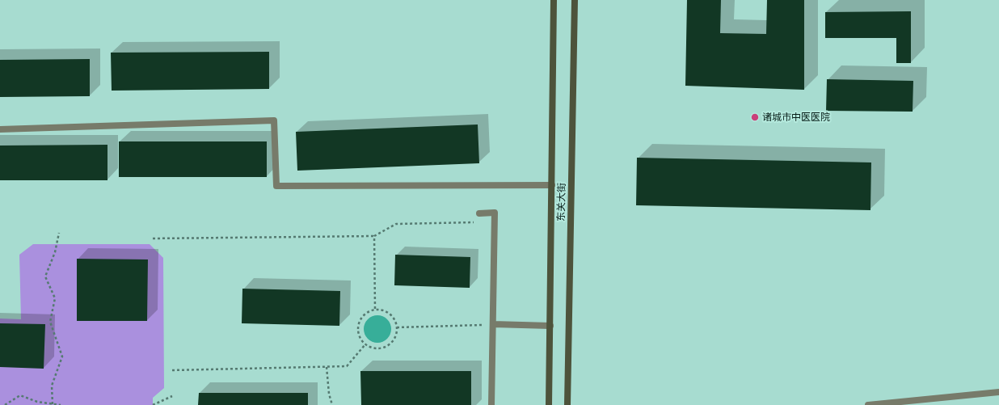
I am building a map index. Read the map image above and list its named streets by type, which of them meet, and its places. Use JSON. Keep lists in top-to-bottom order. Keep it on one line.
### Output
{"streets":{"main road":["东关大街"]},"places":["诸城市中医医院"]}
